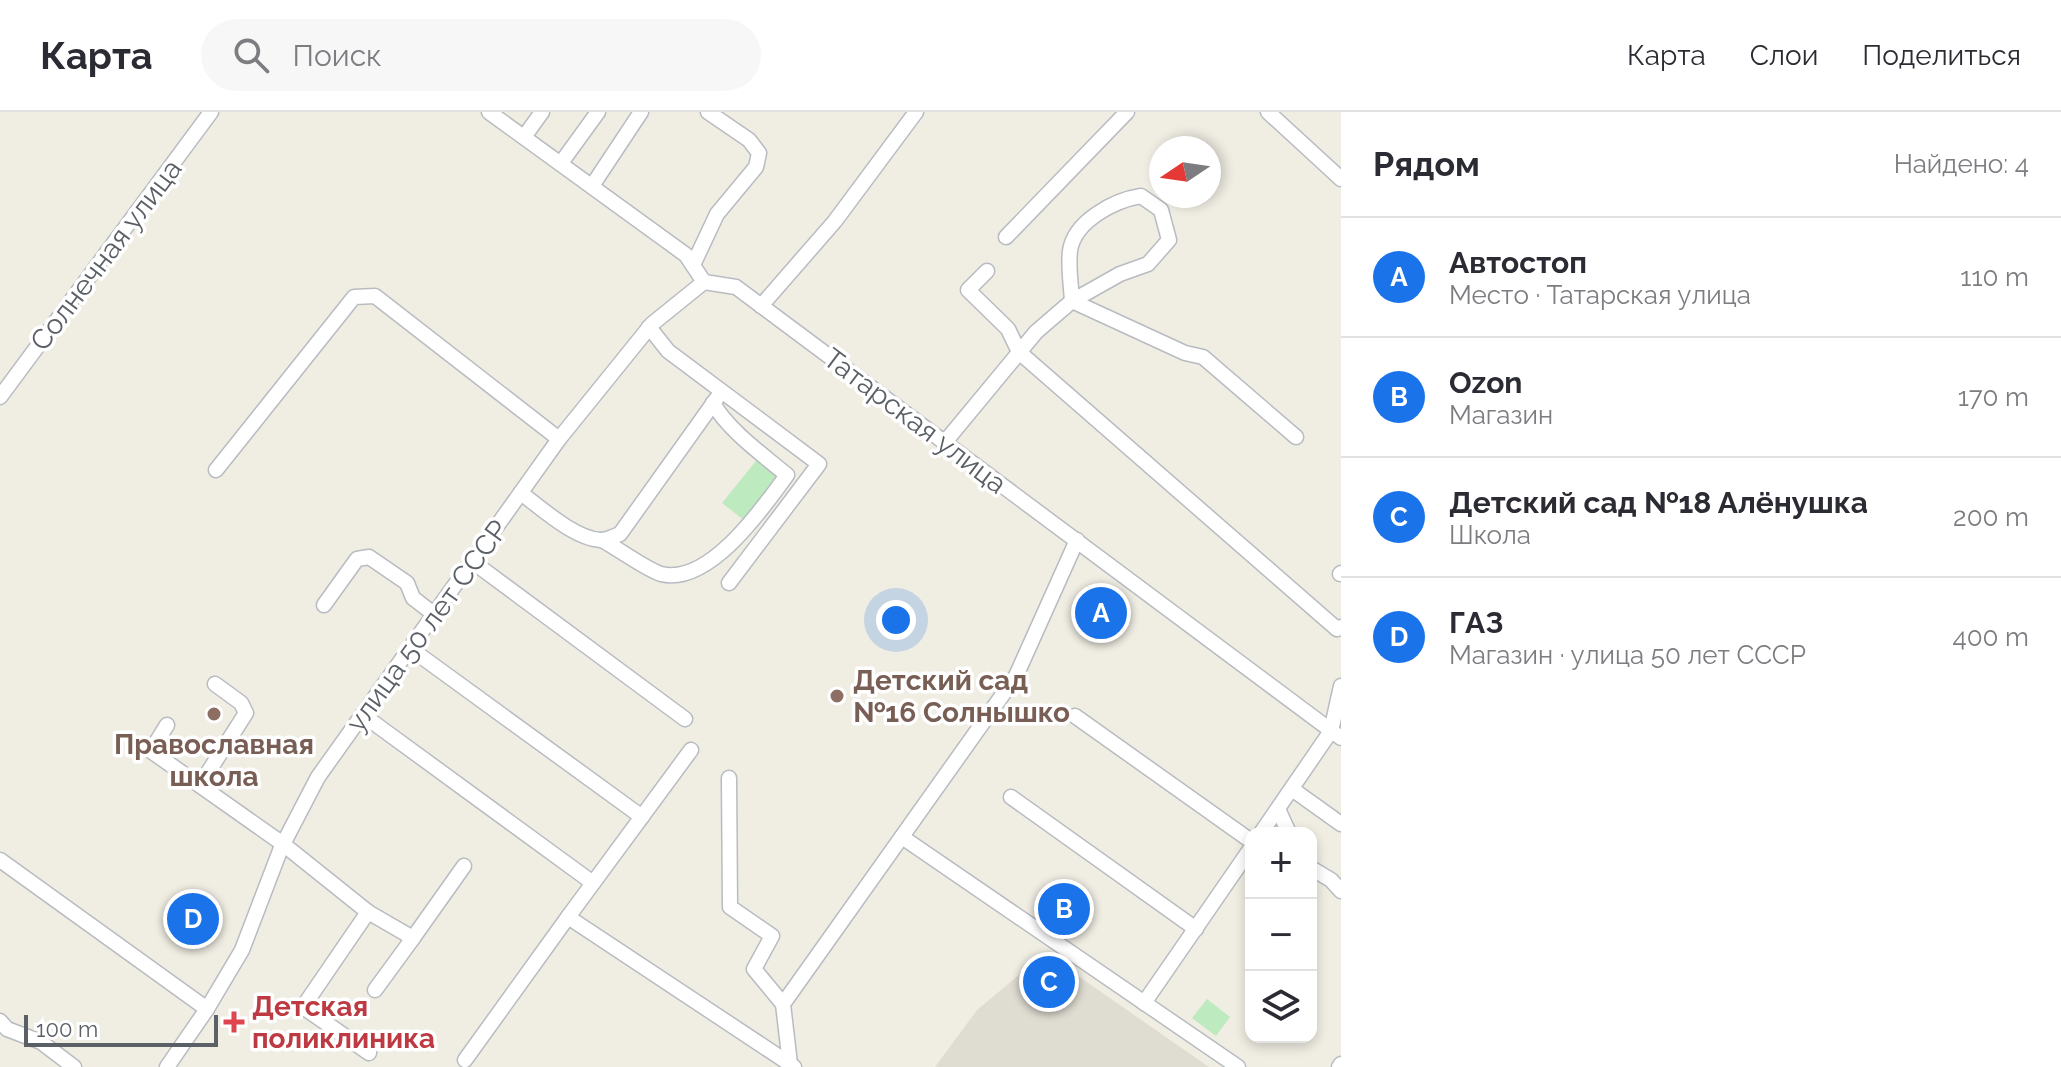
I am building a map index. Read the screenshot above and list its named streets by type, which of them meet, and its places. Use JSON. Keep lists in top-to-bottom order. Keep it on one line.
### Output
{"streets":{"street":["Солнечная улица","Татарская улица","улица 50 лет СССР"]},"crossings":[["Татарская улица","улица 50 лет СССР"]],"places":{"other":["Детский сад №16 Солнышко","Православная школа"],"health":["Детская поликлиника"]},"scale_bar":"100 m","north":"left","page":{"header":"Карта","search":"Поиск","nav":["Карта","Слои","Поделиться"],"heading":["Рядом","Найдено: 4"],"list":[{"mark":"A","name":"Автостоп","note":"Место · Татарская улица","value":"110 m"},{"mark":"B","name":"Ozon","note":"Магазин","value":"170 m"},{"mark":"C","name":"Детский сад №18 Алёнушка","note":"Школа","value":"200 m"},{"mark":"D","name":"ГАЗ","note":"Магазин · улица 50 лет СССР","value":"400 m"}],"pins":["A","B","D","C"],"map_buttons":["+","−"],"scale":"100 m"}}
